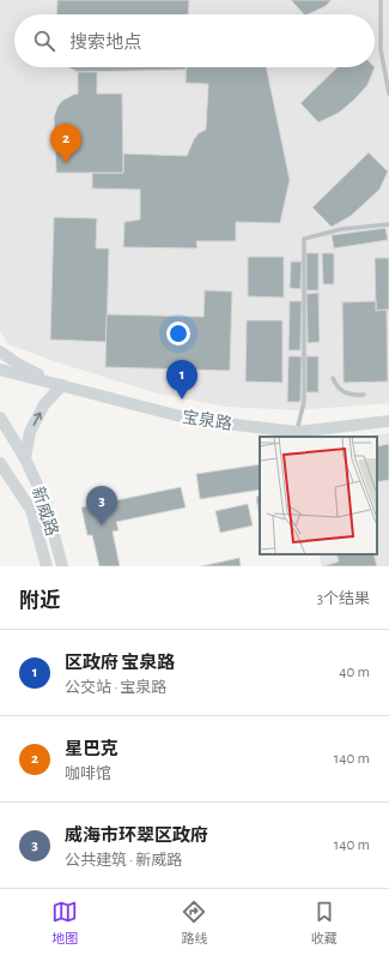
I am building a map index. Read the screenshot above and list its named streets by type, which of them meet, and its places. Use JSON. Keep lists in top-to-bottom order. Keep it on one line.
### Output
{"streets":{"main road":["宝泉路","新威路"]},"page":{"search":"搜索地点","pins":["2","1","3"],"heading":["附近","3个结果"],"list":[{"mark":"1","name":"区政府 宝泉路","note":"公交站 · 宝泉路","value":"40 m"},{"mark":"2","name":"星巴克","note":"咖啡馆","value":"140 m"},{"mark":"3","name":"威海市环翠区政府","note":"公共建筑 · 新威路","value":"140 m"}],"nav":["地图","路线","收藏"]}}
